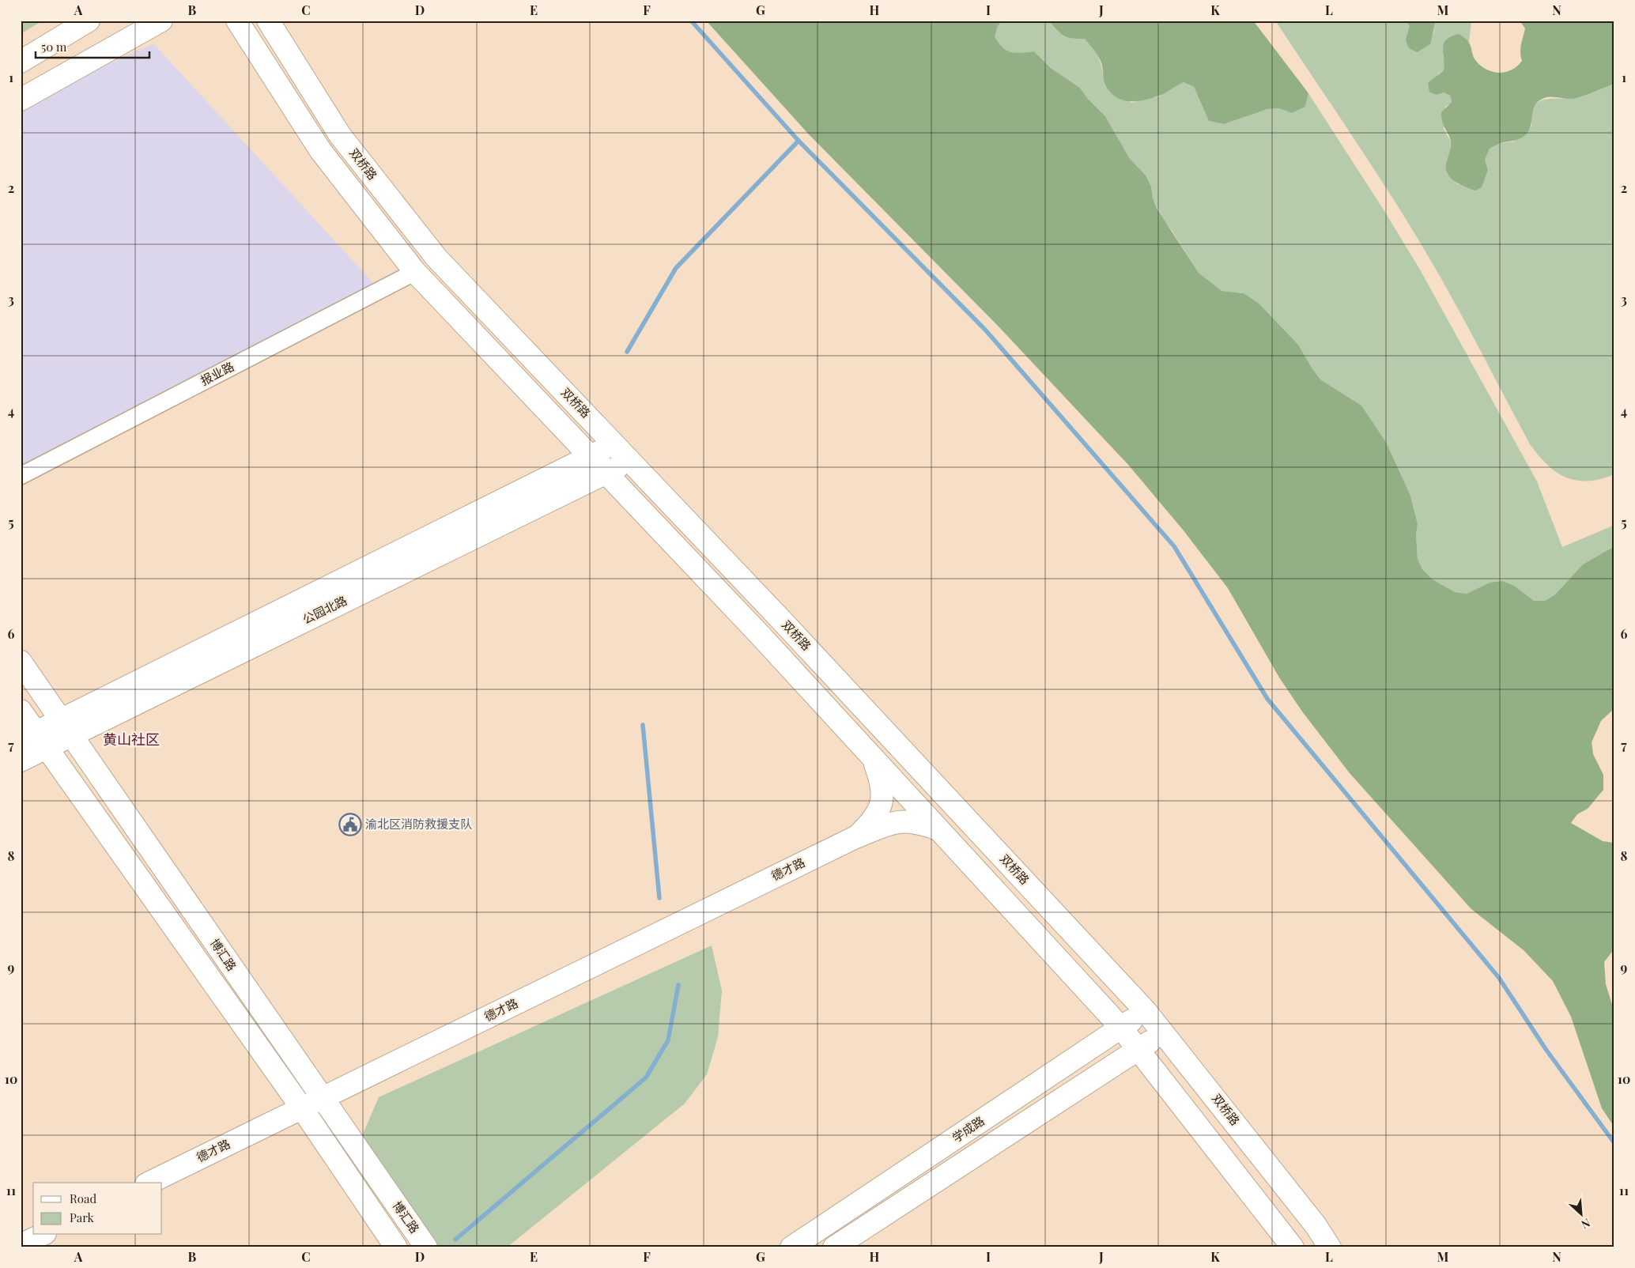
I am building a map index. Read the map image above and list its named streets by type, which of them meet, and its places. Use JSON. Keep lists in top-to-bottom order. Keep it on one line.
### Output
{"streets":{"main road":["双桥路","公园北路","德才路","博汇路","学成路"],"street":["报业路"]},"crossings":[["双桥路","报业路"],["双桥路","公园北路"],["双桥路","德才路"],["双桥路","学成路"],["公园北路","博汇路"],["德才路","博汇路"]],"districts":["黄山社区"],"places":{"public building":["渝北区消防救援支队"]},"legend":["Road","Park"],"scale_bar":"50 m","north":"bottom right","grid":{"columns":["A","B","C","D","E","F","G","H","I","J","K","L","M","N"],"rows":["1","2","3","4","5","6","7","8","9","10","11"]}}
